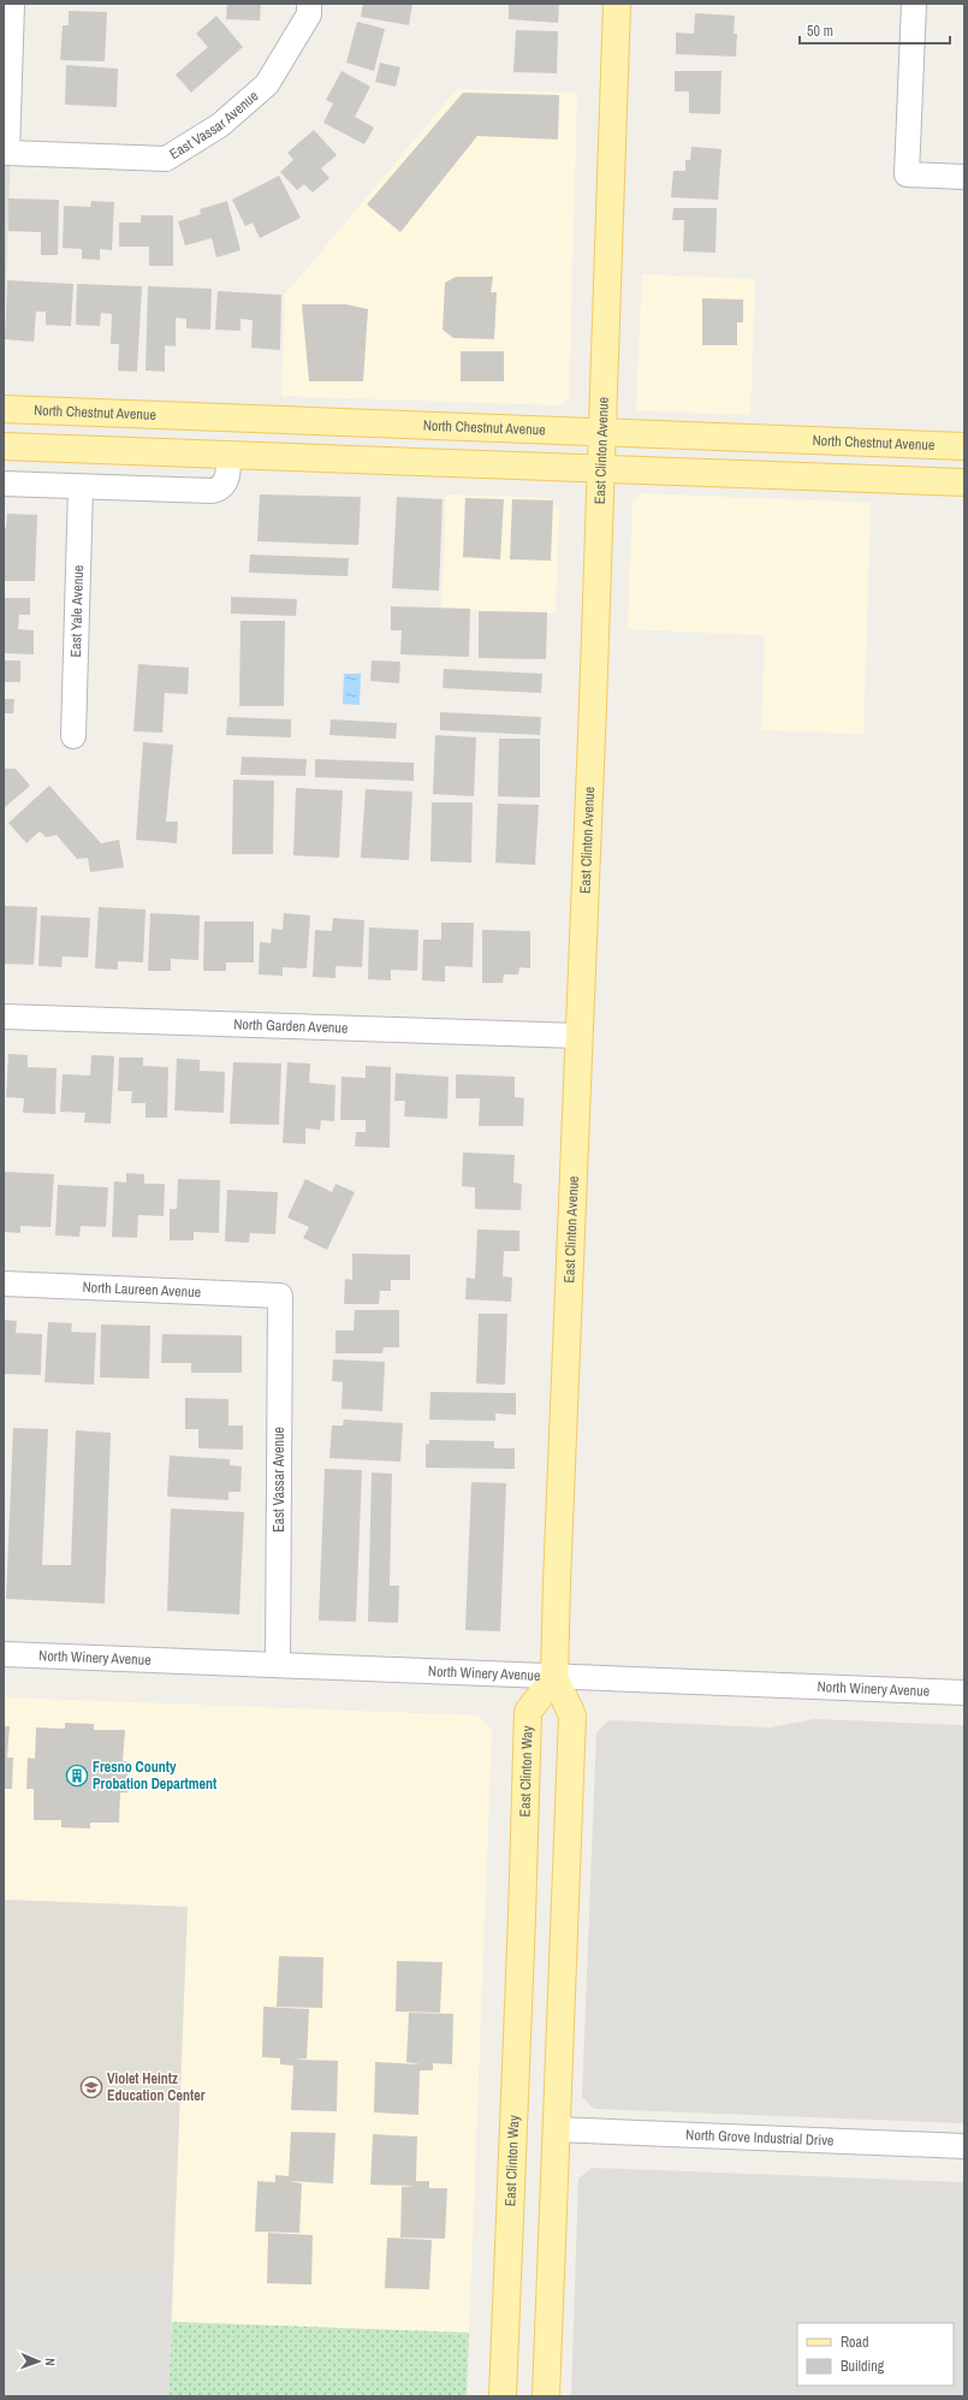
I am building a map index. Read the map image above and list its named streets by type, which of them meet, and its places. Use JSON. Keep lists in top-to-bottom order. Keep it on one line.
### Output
{"streets":{"main road":["North Chestnut Avenue","East Clinton Avenue","East Clinton Way"],"street":["East Vassar Avenue","East Yale Avenue","North Garden Avenue","North Laureen Avenue","North Winery Avenue","North Grove Industrial Drive"]},"crossings":[["East Vassar Avenue","North Laureen Avenue"],["East Vassar Avenue","North Winery Avenue"],["North Chestnut Avenue","East Clinton Avenue"],["East Clinton Avenue","North Garden Avenue"],["East Clinton Avenue","North Winery Avenue"],["East Clinton Avenue","East Clinton Way"],["North Winery Avenue","East Clinton Way"]],"places":{"building":["Fresno County Probation Department"],"school or university":["Violet Heintz Education Center"]},"legend":["Road","Building"],"scale_bar":"50 m","north":"right"}
